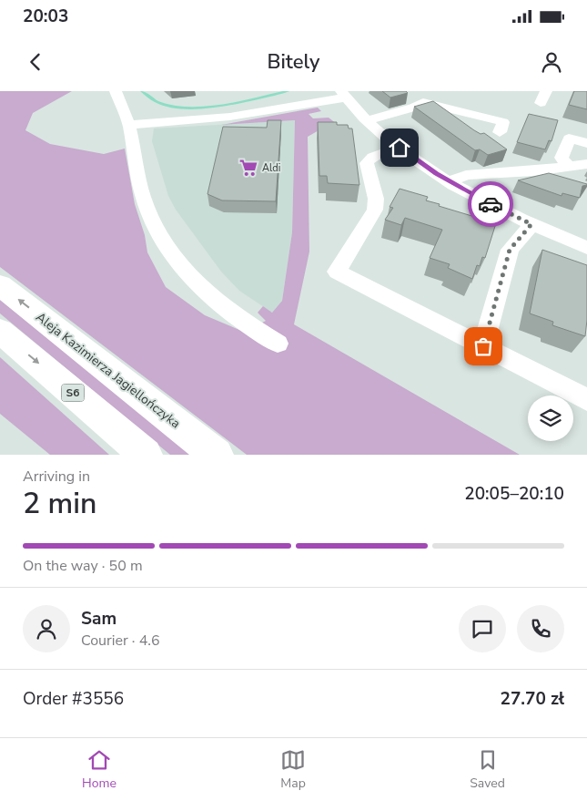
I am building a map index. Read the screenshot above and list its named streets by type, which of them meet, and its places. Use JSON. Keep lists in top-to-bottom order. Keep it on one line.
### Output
{"streets":{"highway":["Aleja Kazimierza Jagiellończyka","S6"]},"places":{"supermarket":["Aldi"]},"page":{"status":"20:03","header":"Bitely","heading":["2 min","Arriving in","20:05–20:10"],"panel":["Sam","Courier · 4.6","Order #3556","27.70 zł"],"bar":"On the way · 50 m","tabs":["Home","Map","Saved"]}}
